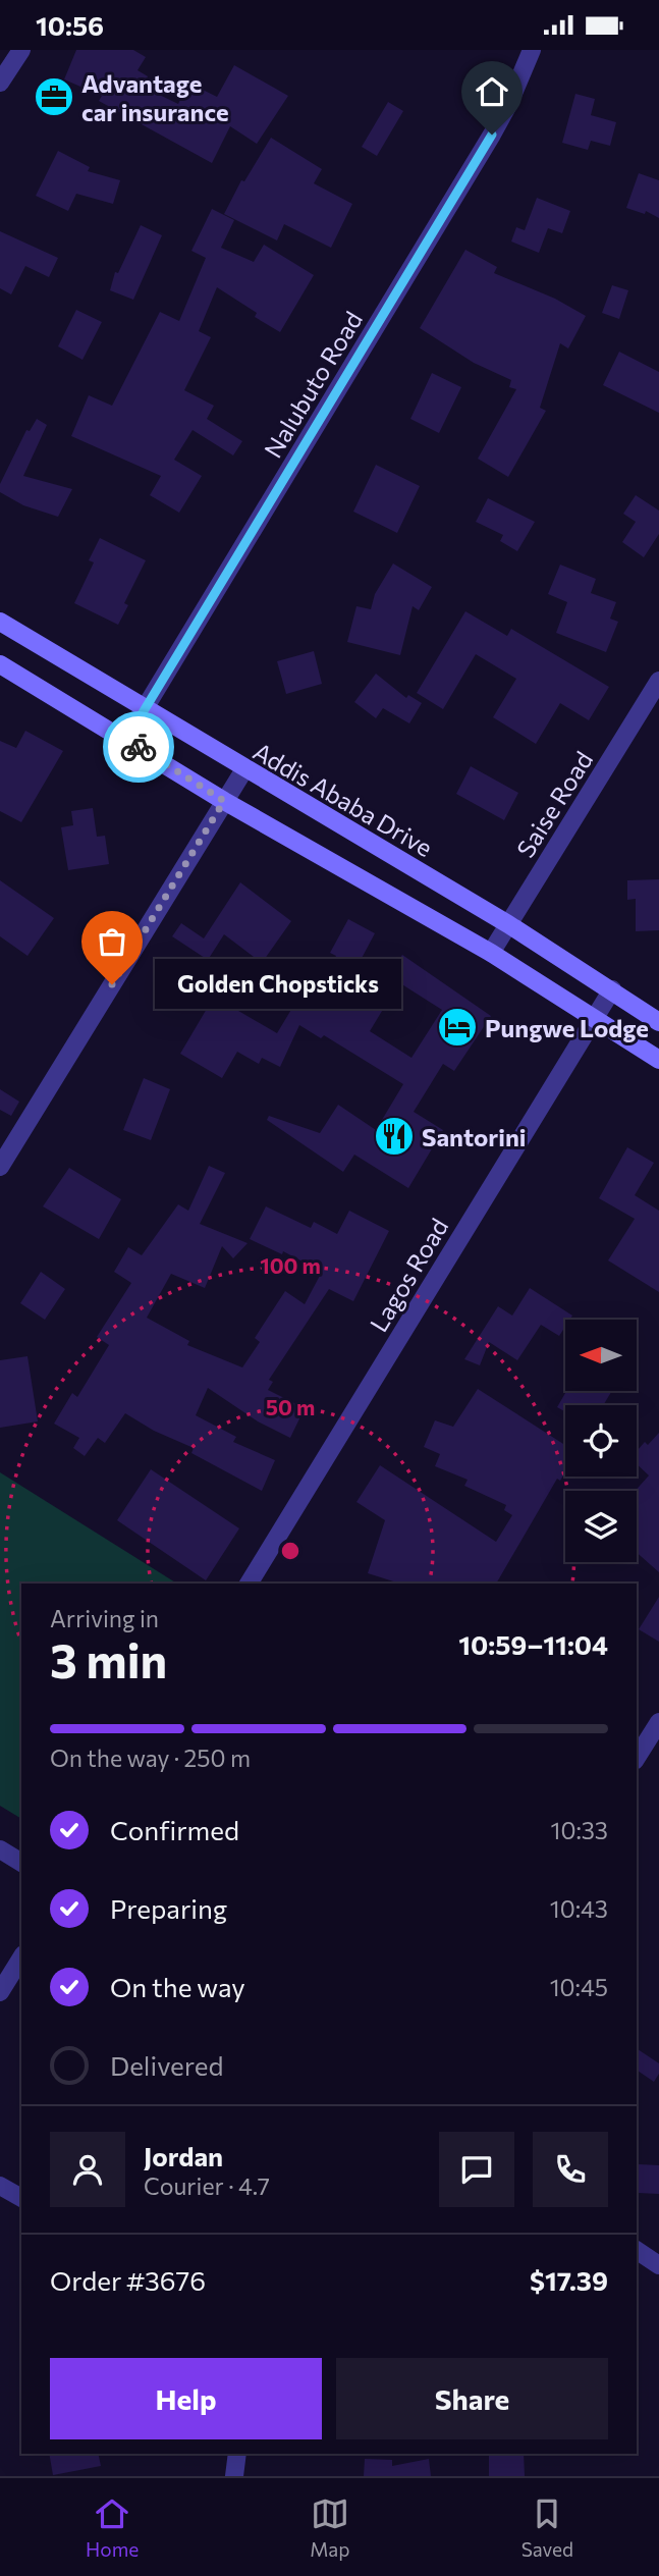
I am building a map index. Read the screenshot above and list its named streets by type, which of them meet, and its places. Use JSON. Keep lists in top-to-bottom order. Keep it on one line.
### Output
{"streets":{"main road":["Addis Ababa Drive"],"street":["Nalubuto Road","Saise Road","Lagos Road"]},"crossings":[["Nalubuto Road","Addis Ababa Drive"],["Addis Ababa Drive","Saise Road"],["Addis Ababa Drive","Lagos Road"]],"places":{"office":["Advantage car insurance"],"other":["Golden Chopsticks"],"hotel":["Pungwe Lodge"],"restaurant":["Santorini"]},"north":"left","page":{"status":"10:56","bubble":"Golden Chopsticks","heading":["3 min","Arriving in","10:59–11:04"],"panel":["Jordan","Courier · 4.7","Order #3676","$17.39"],"bar":"On the way · 250 m","list":[["Confirmed","10:33"],["Preparing","10:43"],["On the way","10:45"],"Delivered"],"buttons":["Help","Share"],"tabs":["Home","Map","Saved"]},"rings":["100 m","50 m"]}
